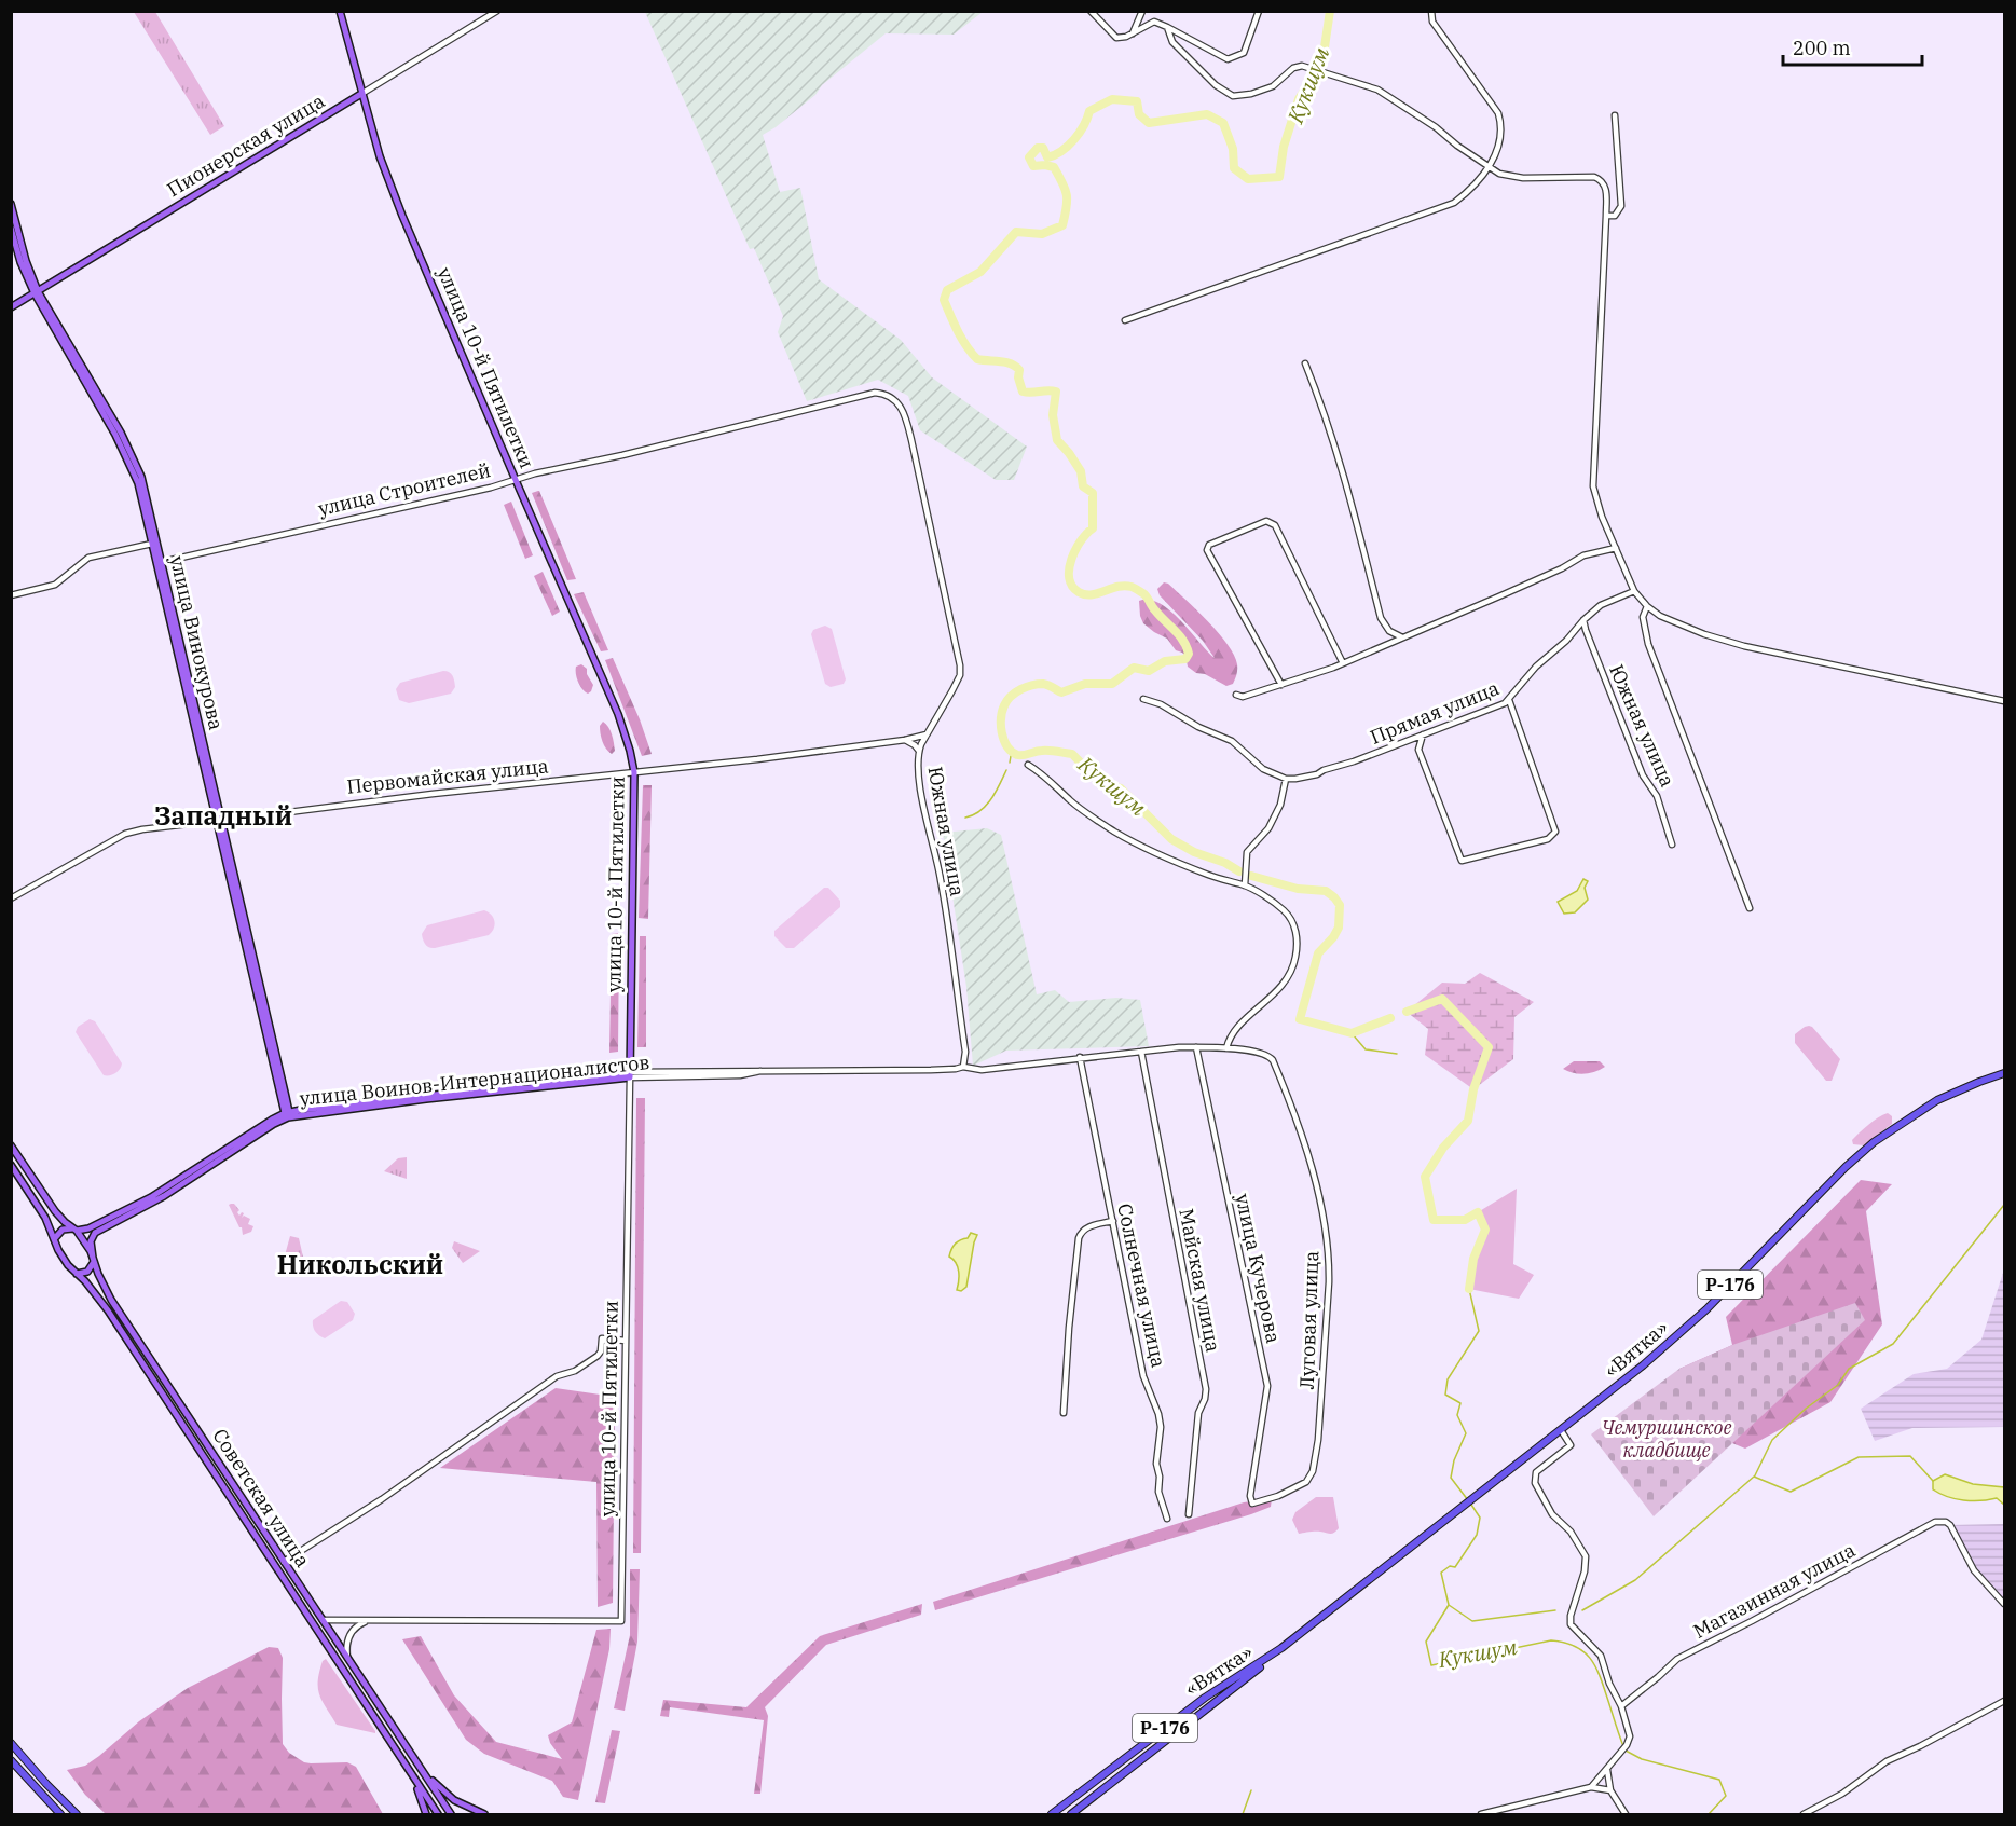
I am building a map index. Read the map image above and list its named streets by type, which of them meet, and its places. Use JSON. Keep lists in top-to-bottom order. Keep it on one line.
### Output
{"streets":{"highway":["Р-176","«Вятка»"],"main road":["Пионерская улица","улица 10-й Пятилетки","улица Винокурова","улица Воинов-Интернационалистов","Советская улица"],"street":["улица Строителей","Прямая улица","Южная улица","Первомайская улица","улица Кучерова","Майская улица","Солнечная улица","Луговая улица","Магазинная улица"]},"crossings":[["Пионерская улица","улица 10-й Пятилетки"],["Пионерская улица","улица Винокурова"],["улица 10-й Пятилетки","улица Строителей"],["улица 10-й Пятилетки","Первомайская улица"],["улица 10-й Пятилетки","улица Воинов-Интернационалистов"],["улица Строителей","улица Винокурова"],["улица Строителей","Южная улица"],["улица Винокурова","Первомайская улица"],["улица Винокурова","улица Воинов-Интернационалистов"],["Прямая улица","Южная улица"],["Южная улица","Первомайская улица"],["Южная улица","улица Воинов-Интернационалистов"],["улица Воинов-Интернационалистов","улица Кучерова"],["улица Воинов-Интернационалистов","Майская улица"],["улица Воинов-Интернационалистов","Солнечная улица"],["улица Воинов-Интернационалистов","Луговая улица"],["улица Воинов-Интернационалистов","Советская улица"],["улица Кучерова","Луговая улица"]],"districts":["Западный","Никольский"],"water":["Кукшум"],"parks":["Чемуршинское кладбище"],"scale_bar":"200 m"}
